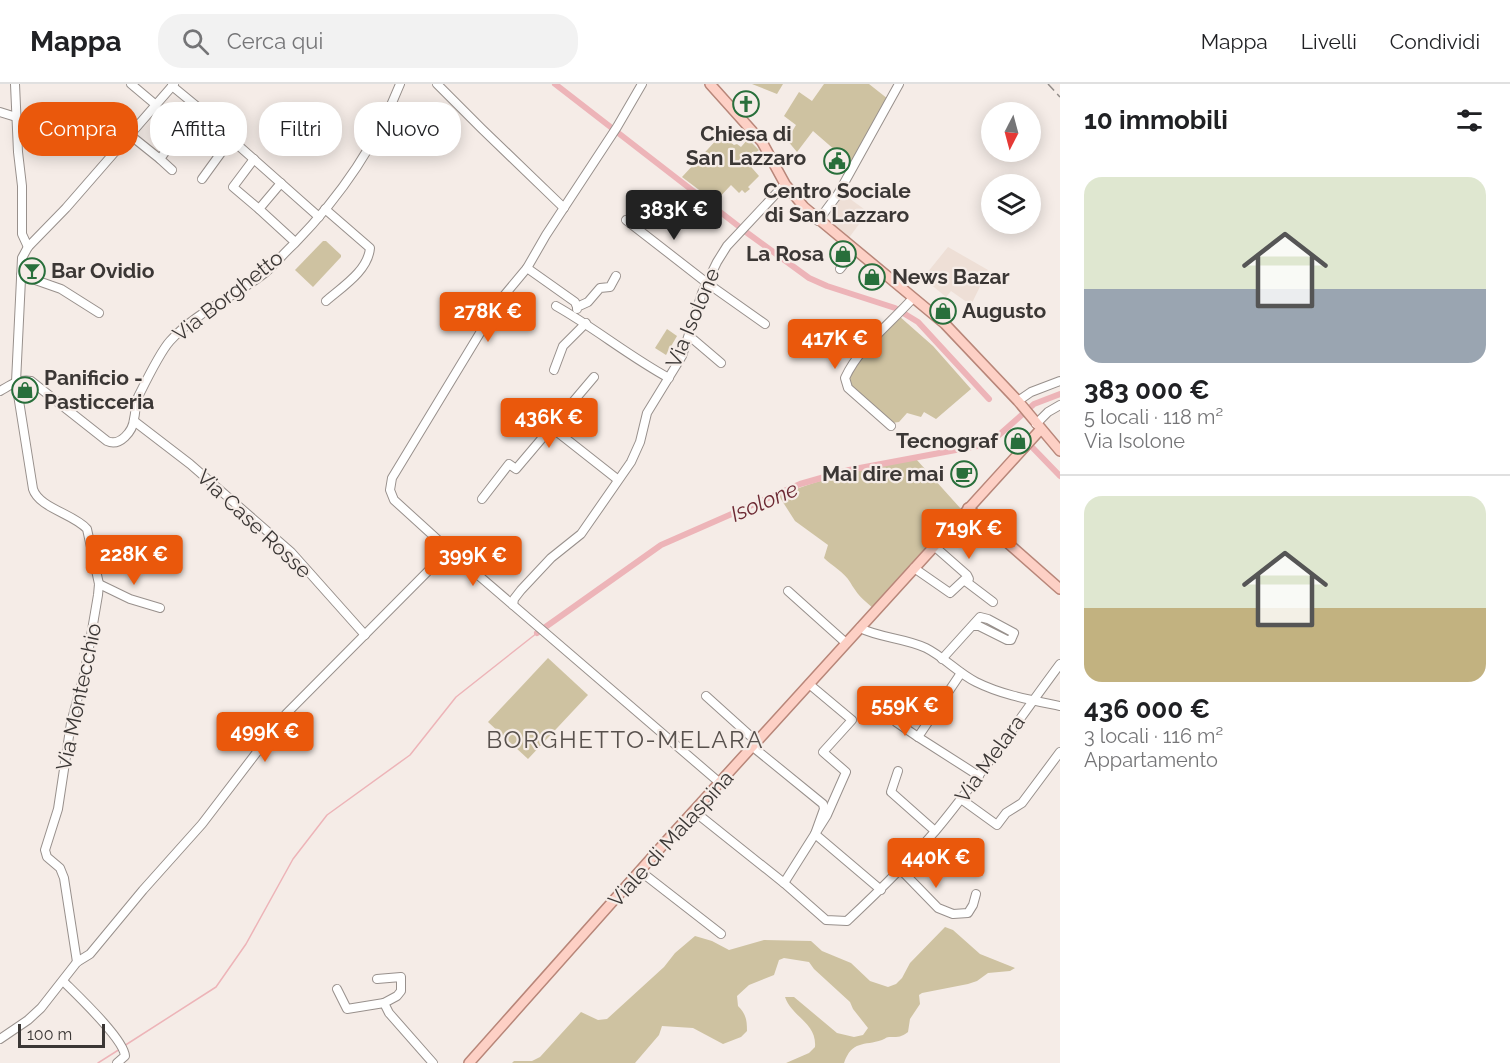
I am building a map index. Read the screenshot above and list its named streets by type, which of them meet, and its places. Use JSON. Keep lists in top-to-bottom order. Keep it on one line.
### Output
{"streets":{"main road":["Viale di Malaspina"],"street":["Via Borghetto","Via Isolone","Via Case Rosse","Via Montecchio","Via Melara"]},"crossings":[["Via Borghetto","Via Case Rosse"],["Via Borghetto","Via Montecchio"],["Via Melara","Viale di Malaspina"]],"districts":["BORGHETTO-MELARA"],"water":["Isolone"],"places":{"church":["Chiesa di San Lazzaro"],"public building":["Centro Sociale di San Lazzaro"],"shop":["La Rosa","News Bazar","Augusto","Panificio - Pasticceria","Tecnograf"],"bar":["Bar Ovidio"],"cafe":["Mai dire mai"]},"scale_bar":"100 m","north":"bottom","page":{"header":"Mappa","search":"Cerca qui","nav":["Mappa","Livelli","Condividi"],"heading":"10 immobili","chip":["Compra","Affitta","Filtri","Nuovo"],"list":[{"name":"383 000 €","note":"5 locali · 118 m² · Via Isolone"},{"name":"436 000 €","note":"3 locali · 116 m² · Appartamento"}],"price":["383K €","278K €","417K €","436K €","719K €","228K €","399K €","559K €","499K €","440K €"],"scale":"100 m"}}
